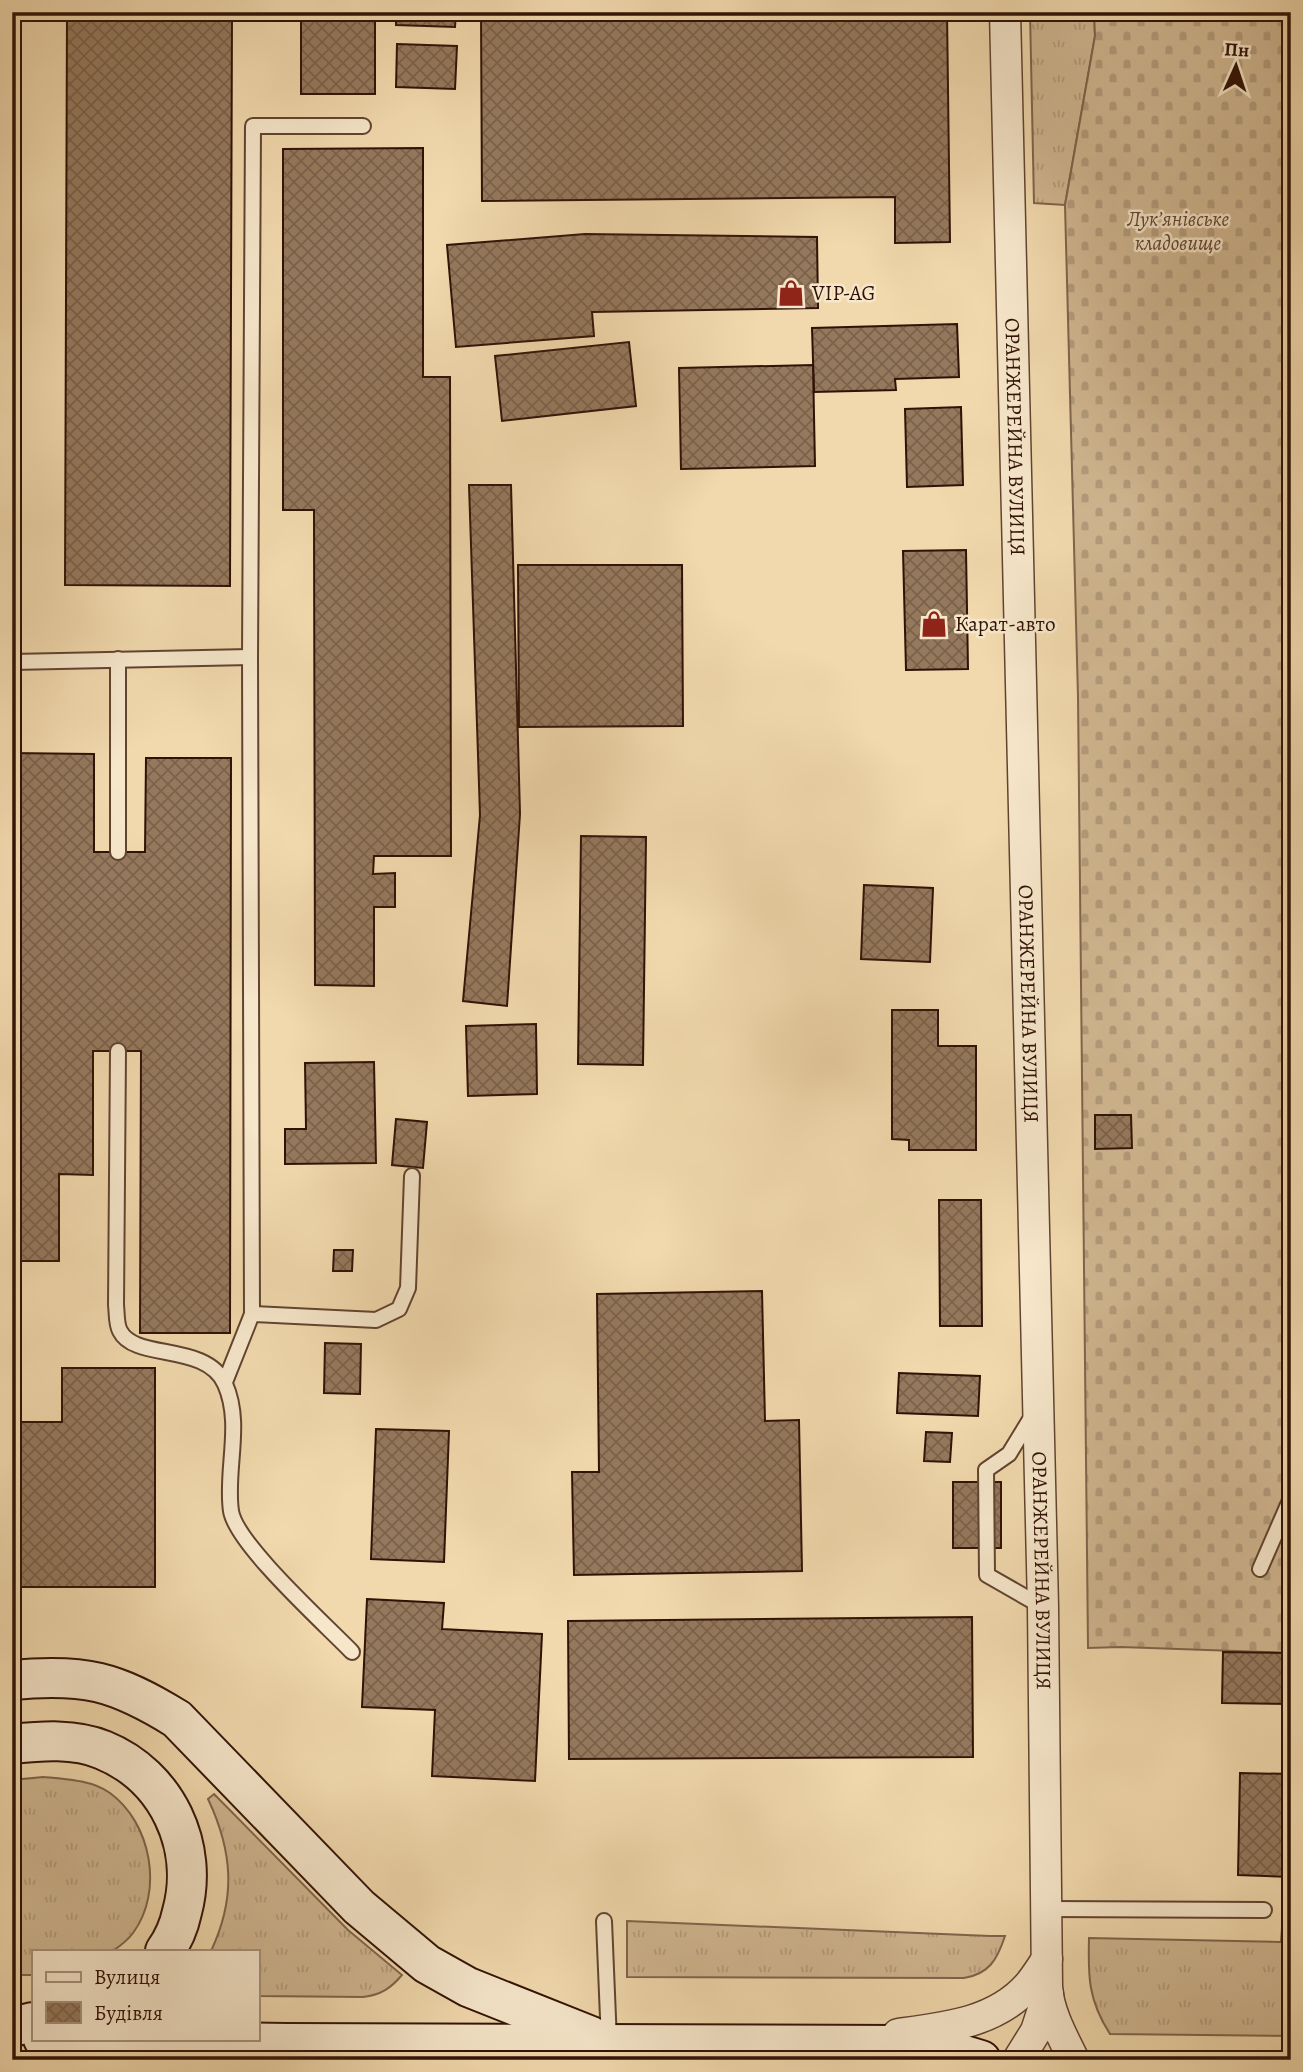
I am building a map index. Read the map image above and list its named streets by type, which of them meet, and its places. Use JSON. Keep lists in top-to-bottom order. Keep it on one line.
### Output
{"streets":{"street":["ОРАНЖЕРЕЙНА ВУЛИЦЯ"]},"parks":["Лукʼянівське кладовище"],"places":{"shop":["VIP-AG","Карат-авто"]},"legend":["Вулиця","Будівля"],"north":"top"}
